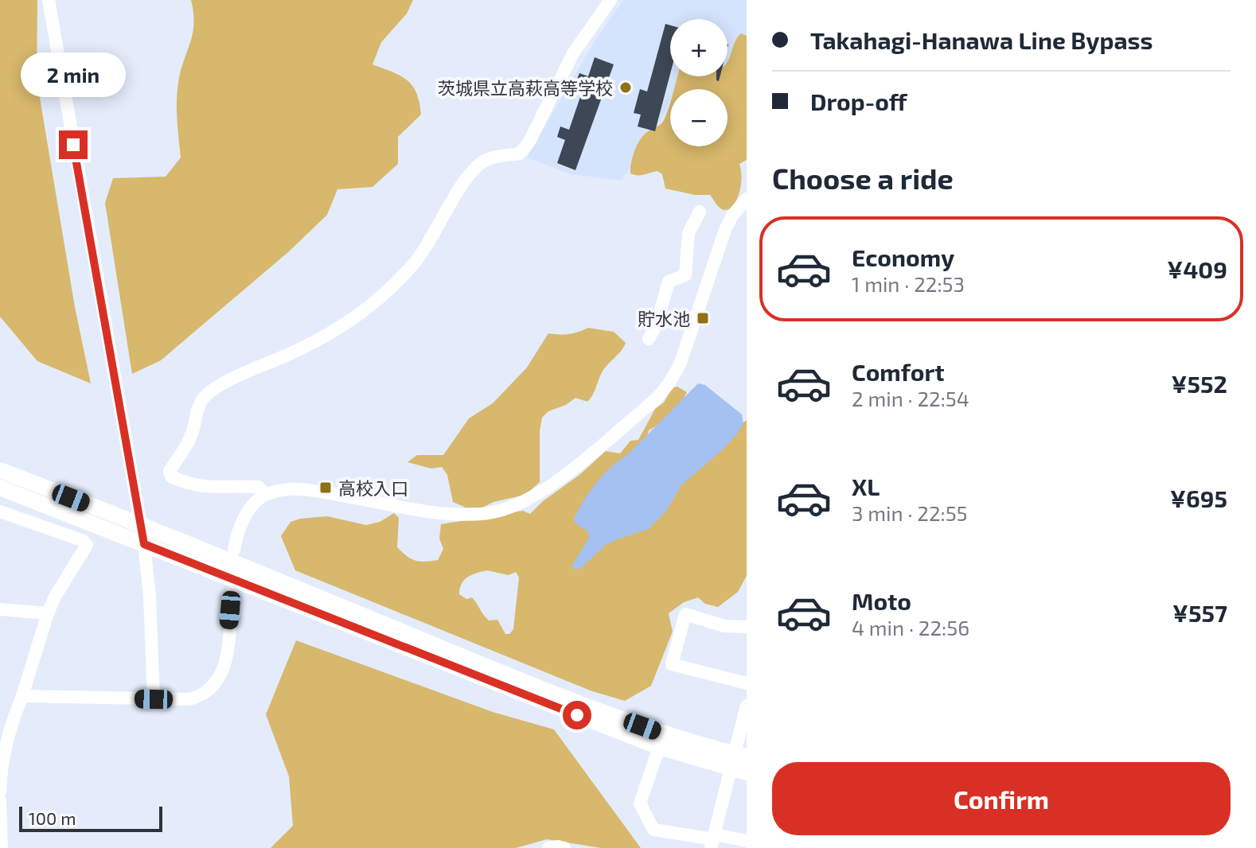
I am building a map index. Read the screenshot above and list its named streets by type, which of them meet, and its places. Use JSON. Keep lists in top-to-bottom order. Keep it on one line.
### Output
{"places":{"other":["茨城県立高萩高等学校"],"transit":["貯水池","高校入口"]},"scale_bar":"100 m","page":{"banner":["Takahagi-Hanawa Line Bypass","Drop-off"],"map_buttons":["+","−"],"bubble":"2 min","heading":"Choose a ride","list":[{"name":"Economy","note":"1 min · 22:53","value":"¥409"},{"name":"Comfort","note":"2 min · 22:54","value":"¥552"},{"name":"XL","note":"3 min · 22:55","value":"¥695"},{"name":"Moto","note":"4 min · 22:56","value":"¥557"}],"buttons":"Confirm","scale":"100 m"}}
